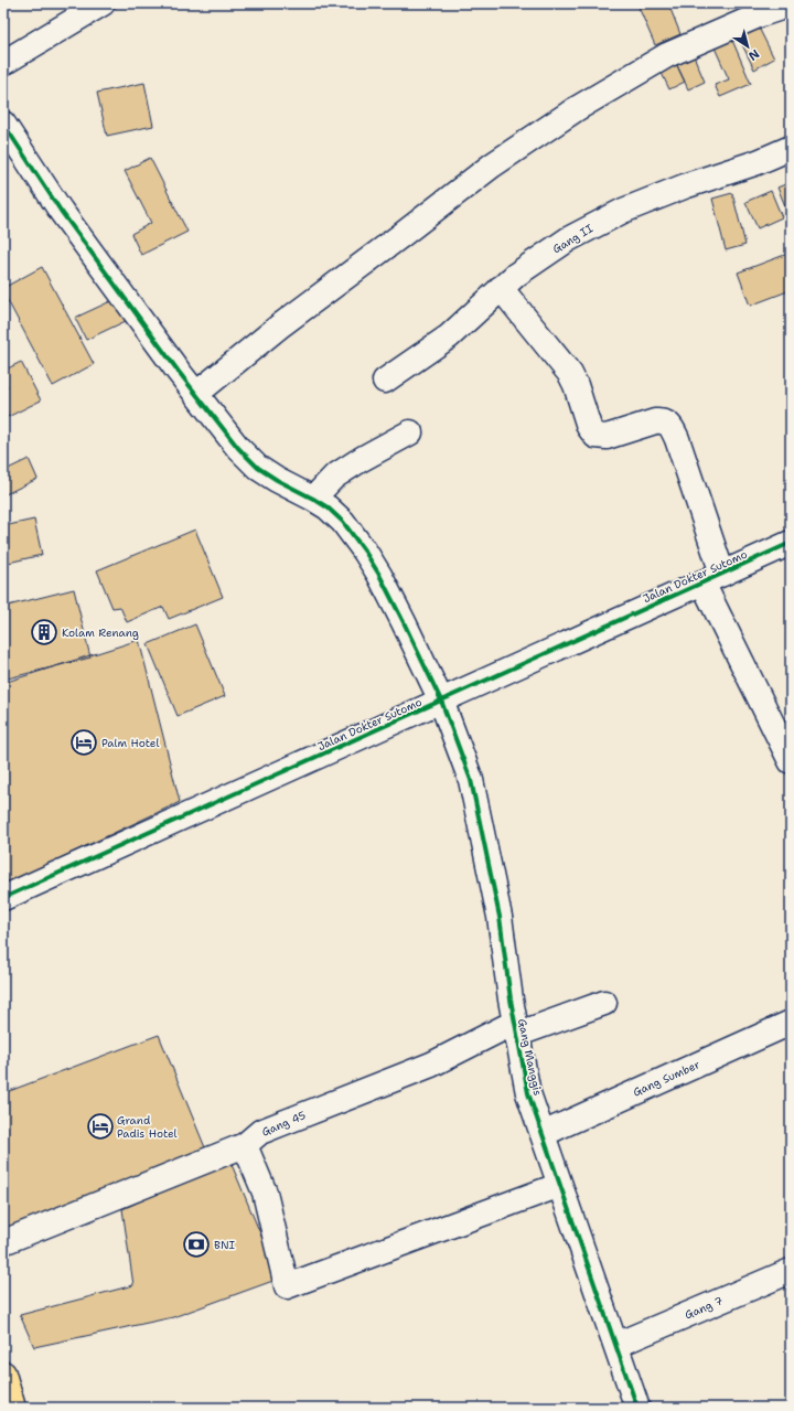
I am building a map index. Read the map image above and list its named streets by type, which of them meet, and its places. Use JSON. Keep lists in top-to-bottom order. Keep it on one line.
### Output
{"streets":{"street":["Gang II","Jalan Dokter Sutomo","Gang Manggis","Gang Sumber","Gang 45","Gang 7"]},"crossings":[["Jalan Dokter Sutomo","Gang Manggis"],["Gang Manggis","Gang Sumber"],["Gang Manggis","Gang 45"],["Gang Manggis","Gang 7"]],"places":{"building":["Kolam Renang"],"hotel":["Palm Hotel","Grand Padis Hotel"],"bank":["BNI"]},"north":"bottom right"}
